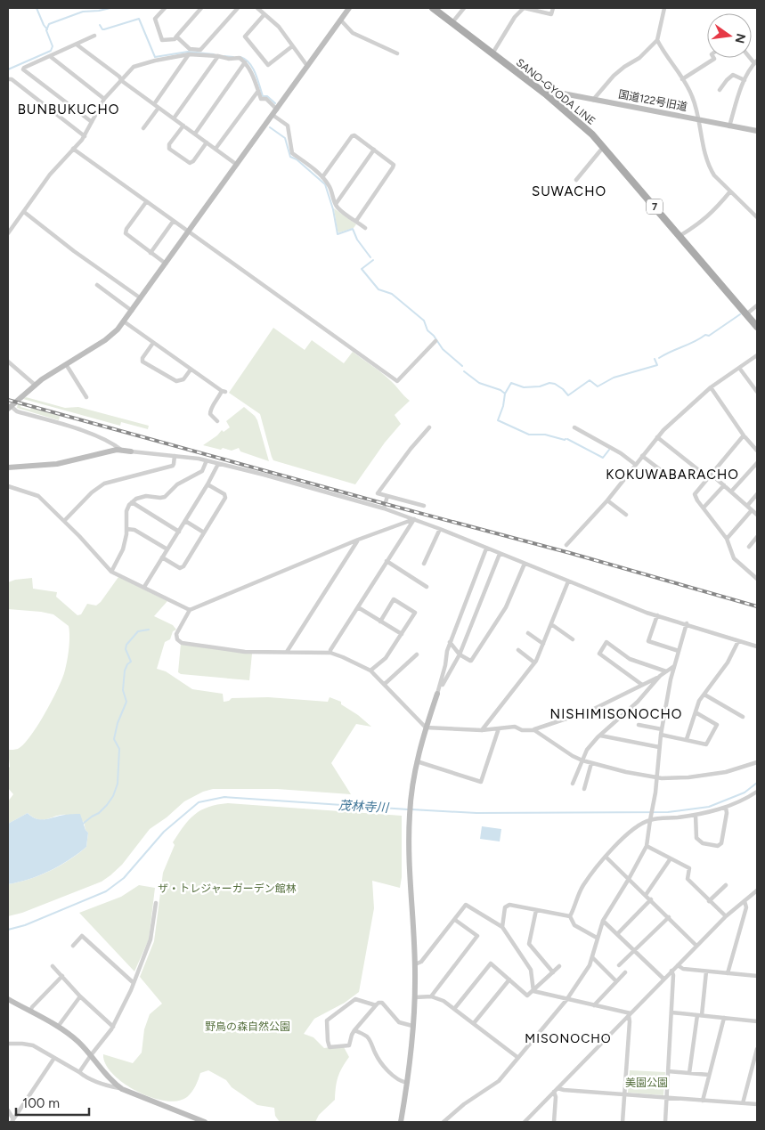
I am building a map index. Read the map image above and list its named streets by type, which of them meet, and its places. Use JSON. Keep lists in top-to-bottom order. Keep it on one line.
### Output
{"streets":{"main road":["SANO-GYODA LINE","7"],"street":["国道122号旧道"]},"crossings":[["SANO-GYODA LINE","国道122号旧道"]],"districts":["BUNBUKUCHO","SUWACHO","KOKUWABARACHO","NISHIMISONOCHO","MISONOCHO"],"water":["茂林寺川"],"parks":["ザ・トレジャーガーデン館林","野鳥の森自然公園","美園公園"],"scale_bar":"100 m","north":"right"}
